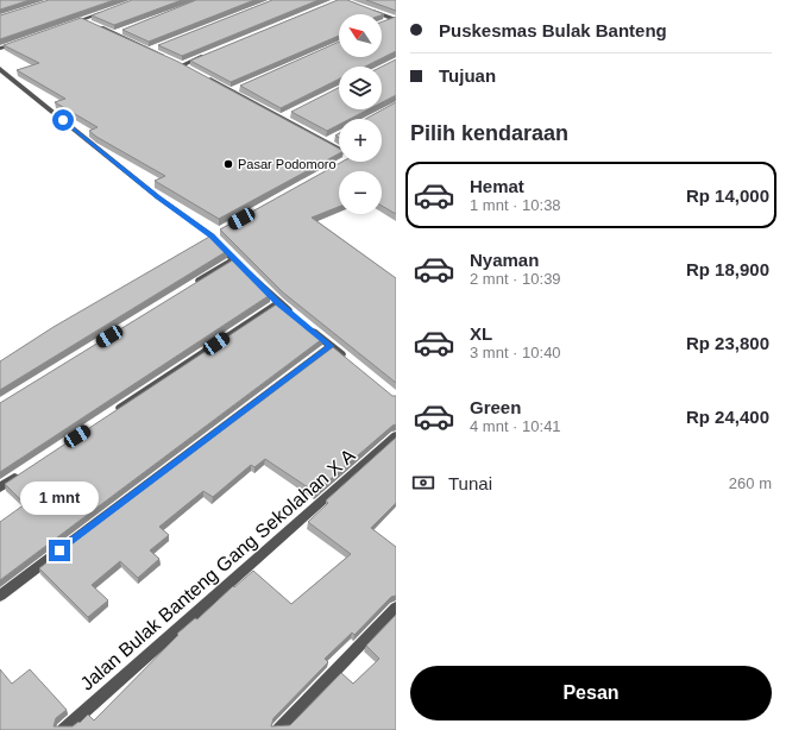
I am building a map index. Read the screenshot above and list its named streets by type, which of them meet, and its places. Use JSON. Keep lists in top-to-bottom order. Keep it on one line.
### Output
{"streets":{"street":["Jalan Bulak Banteng Gang Sekolahan X A"]},"places":["Pasar Podomoro"],"north":"top left","page":{"banner":["Puskesmas Bulak Banteng","Tujuan"],"map_buttons":["+","−"],"heading":"Pilih kendaraan","list":[{"name":"Hemat","note":"1 mnt · 10:38","value":"Rp 14,000"},{"name":"Nyaman","note":"2 mnt · 10:39","value":"Rp 18,900"},{"name":"XL","note":"3 mnt · 10:40","value":"Rp 23,800"},{"name":"Green","note":"4 mnt · 10:41","value":"Rp 24,400"}],"pay":["Tunai","260 m"],"bubble":"1 mnt","buttons":"Pesan"}}
